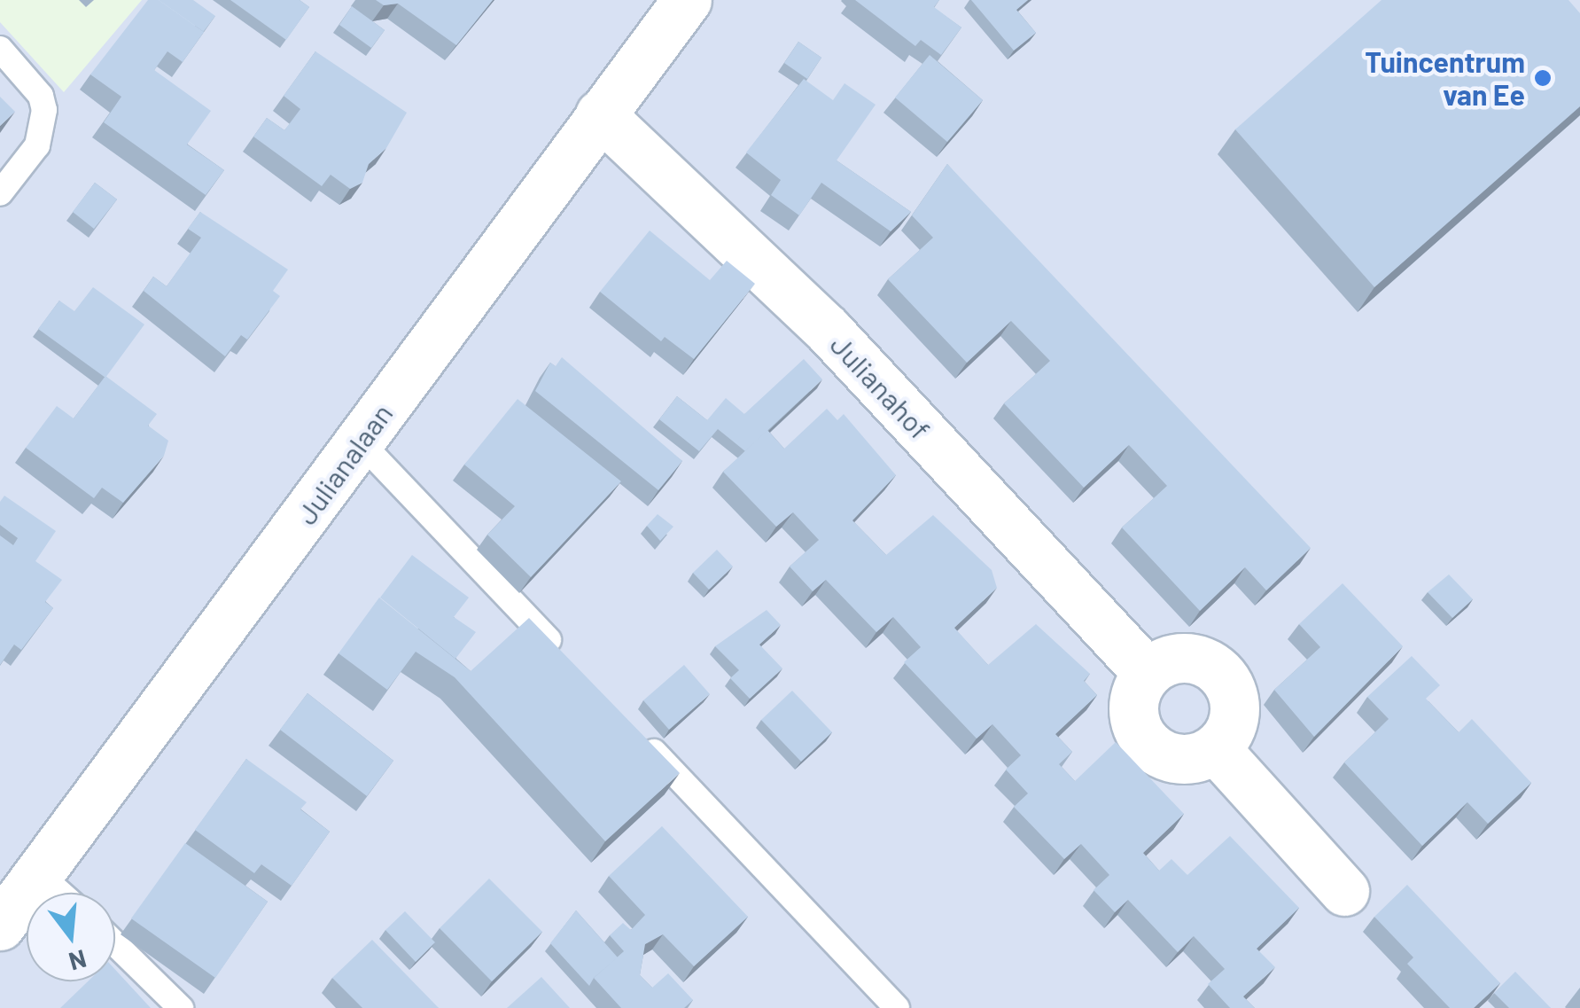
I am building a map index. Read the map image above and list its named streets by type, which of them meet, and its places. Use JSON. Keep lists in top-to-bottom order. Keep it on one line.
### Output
{"streets":{"street":["Julianahof","Julianalaan"]},"crossings":[["Julianahof","Julianalaan"]],"places":["Tuincentrum van Ee"],"north":"bottom"}
